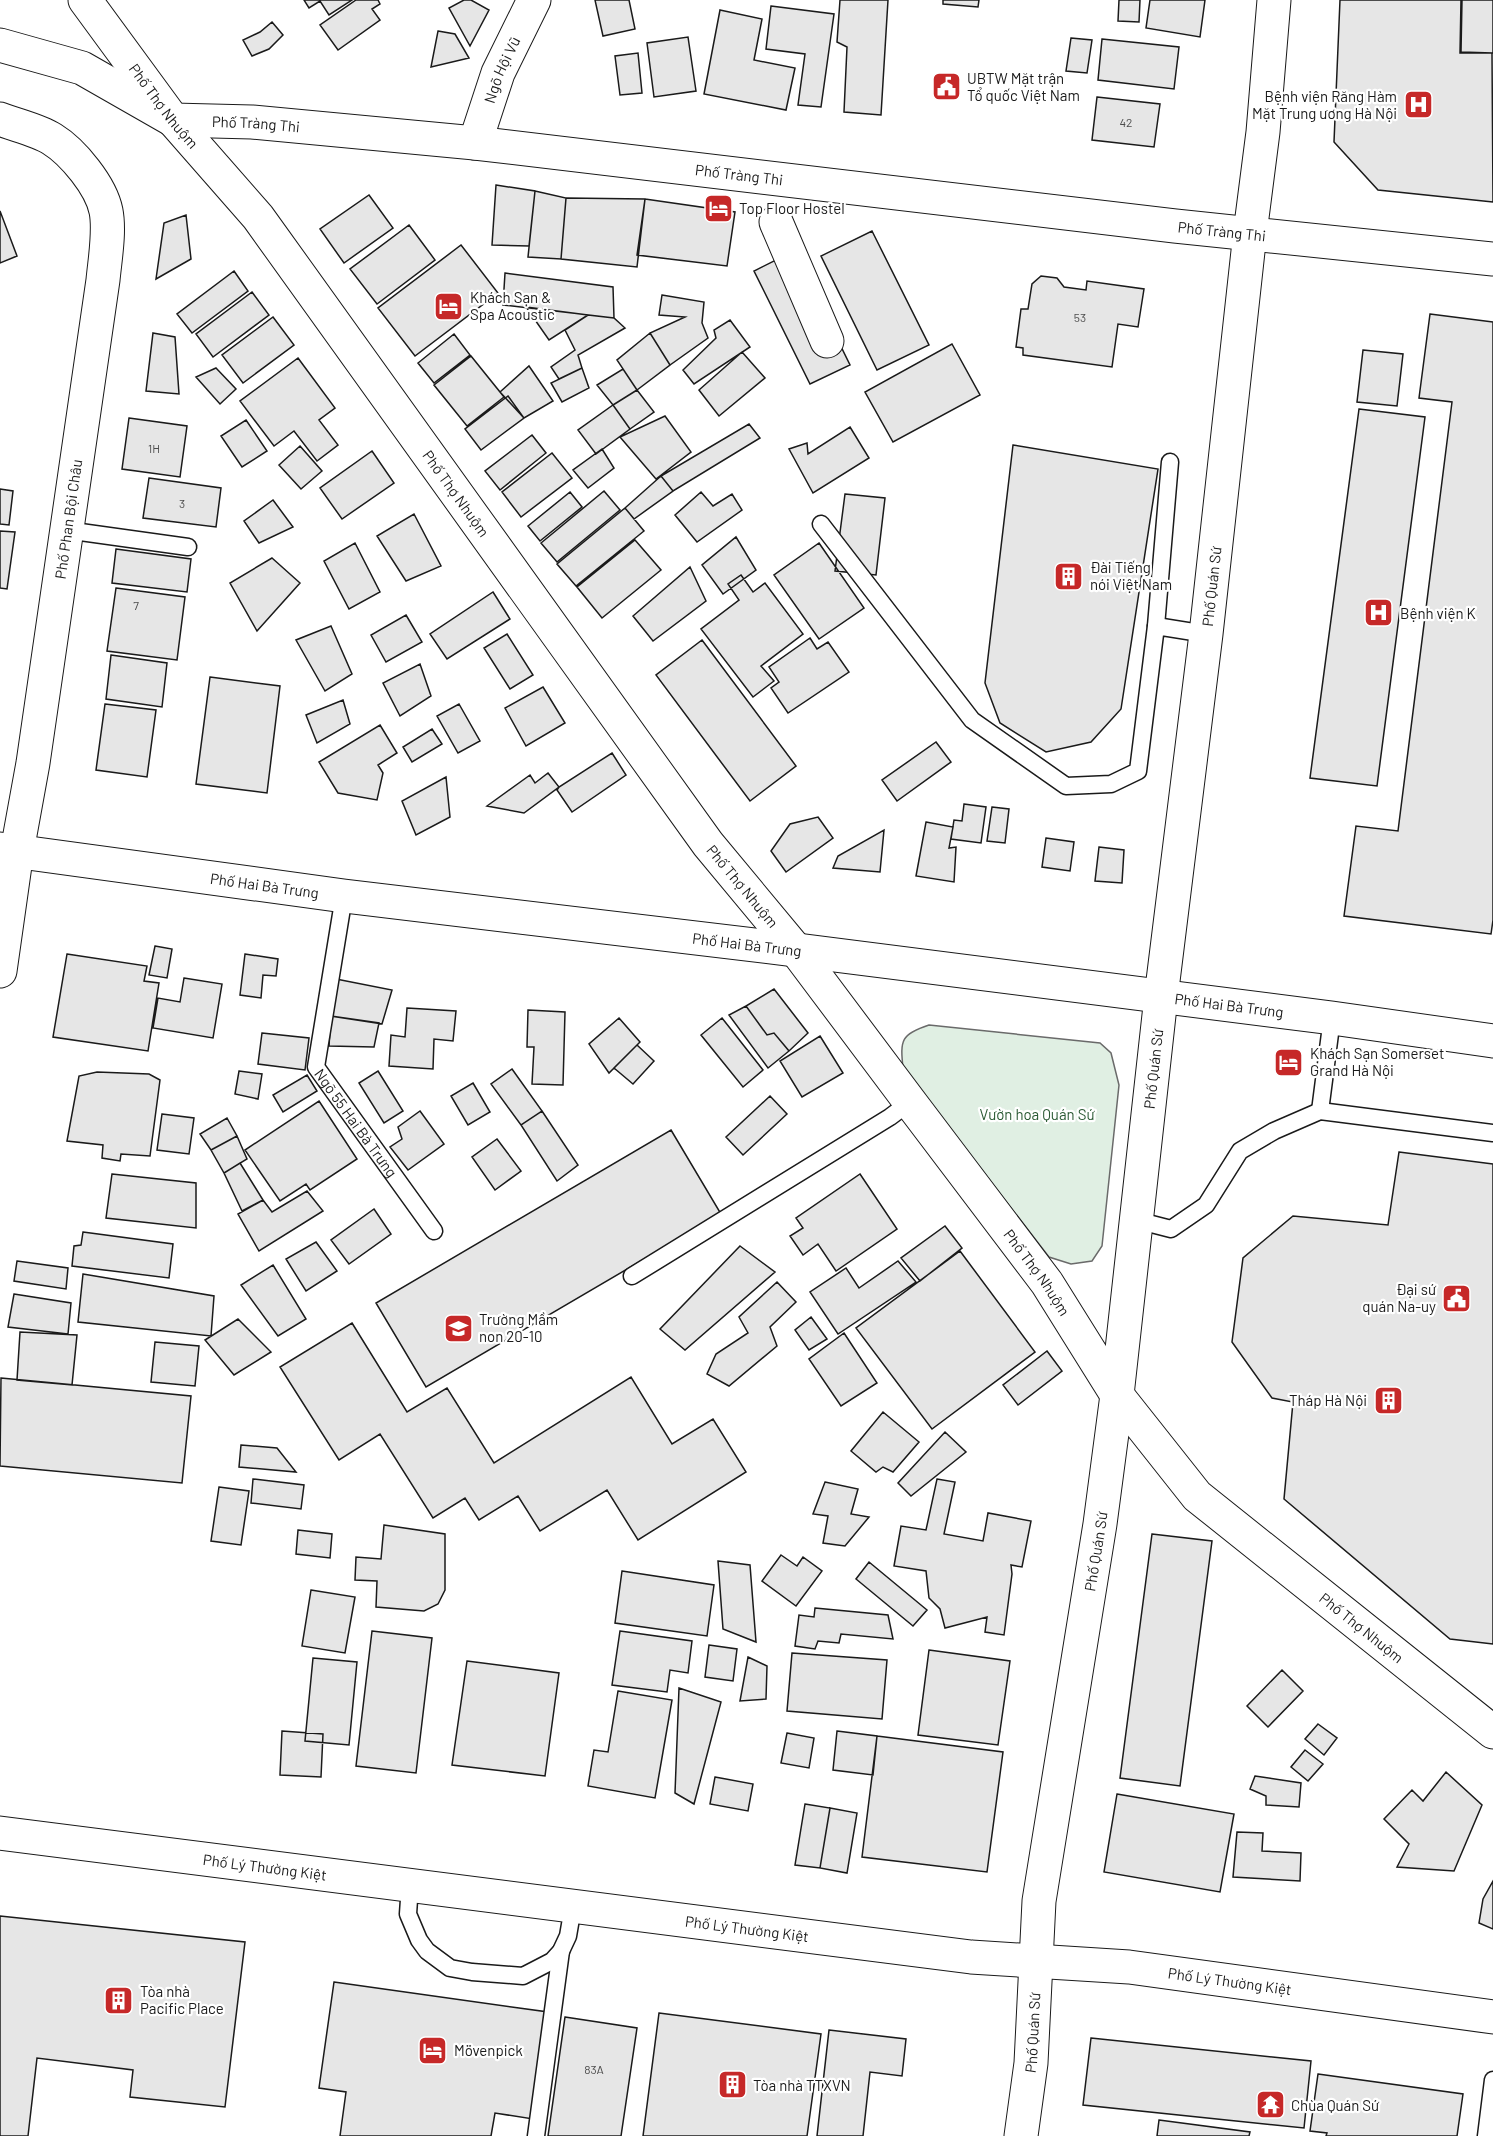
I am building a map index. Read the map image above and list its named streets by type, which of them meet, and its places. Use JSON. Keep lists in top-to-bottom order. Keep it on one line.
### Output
{"streets":{"street":["Ngõ Hội Vũ","Phố Thợ Nhuộm","Phố Tràng Thi","Phố Phan Bội Châu","Phố Quán Sứ","Phố Hai Bà Trưng","Phố Lý Thường Kiệt"],"lane":["Ngõ 55 Hai Bà Trưng"]},"crossings":[["Ngõ Hội Vũ","Phố Tràng Thi"],["Phố Thợ Nhuộm","Phố Tràng Thi"],["Phố Thợ Nhuộm","Phố Quán Sứ"],["Phố Thợ Nhuộm","Phố Hai Bà Trưng"],["Phố Tràng Thi","Phố Quán Sứ"],["Phố Phan Bội Châu","Phố Hai Bà Trưng"],["Phố Quán Sứ","Phố Hai Bà Trưng"],["Phố Quán Sứ","Phố Lý Thường Kiệt"],["Phố Hai Bà Trưng","Ngõ 55 Hai Bà Trưng"]],"parks":["Vườn hoa Quán Sứ"],"places":{"public building":["UBTW Mặt trận Tổ quốc Việt Nam","Đại sứ quán Na-uy"],"hospital":["Bệnh viện Răng Hàm Mặt Trung ương Hà Nội","Bệnh viện K"],"hotel":["Top Floor Hostel","Khách Sạn & Spa Acoustic","Khách Sạn Somerset Grand Hà Nội","Mövenpick"],"building":["Đài Tiếng nói Việt Nam","Tháp Hà Nội","Tòa nhà Pacific Place","Tòa nhà TTXVN"],"school or university":["Trường Mầm non 20-10"],"temple":["Chùa Quán Sứ"]},"house_numbers":["42","53","1H","3","7","83A"]}
